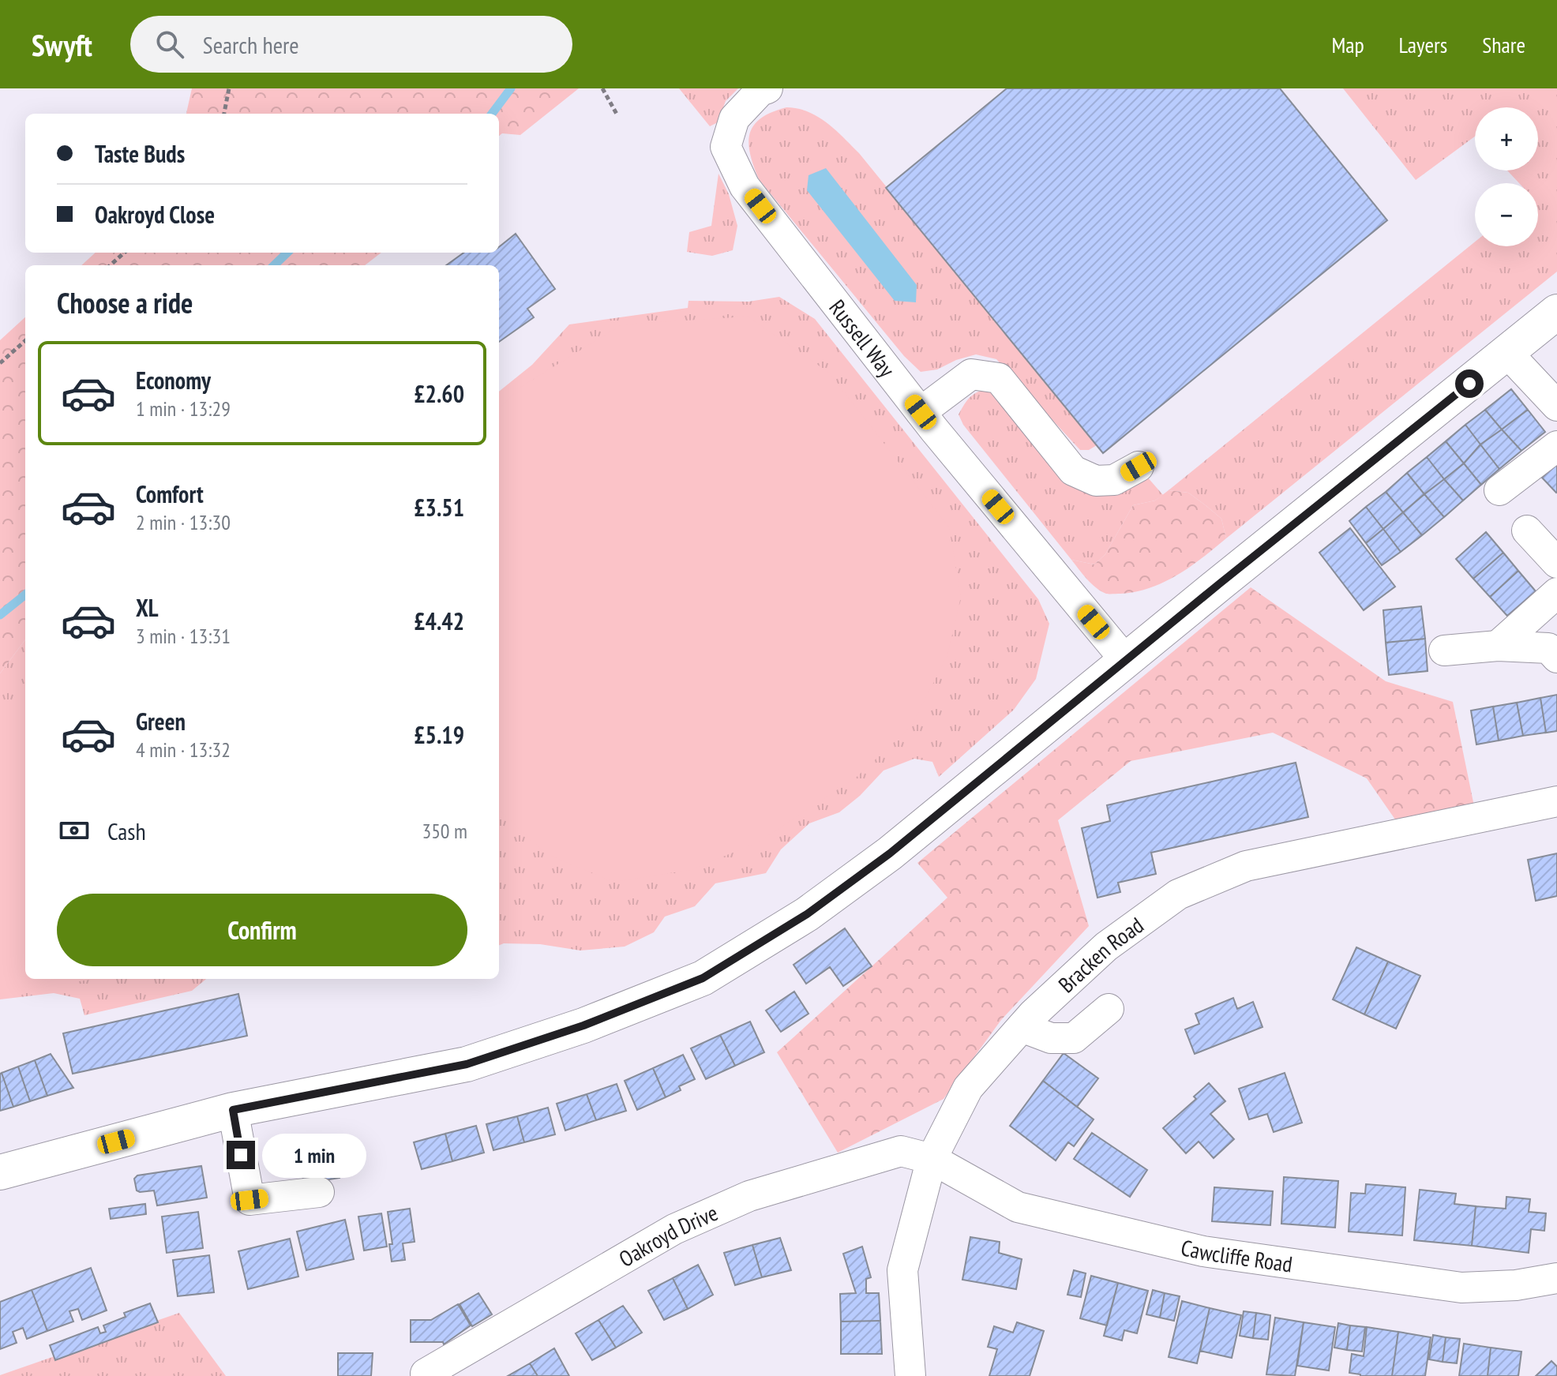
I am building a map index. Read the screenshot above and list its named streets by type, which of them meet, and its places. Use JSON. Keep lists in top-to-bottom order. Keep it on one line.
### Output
{"streets":{"street":["Russell Way","Bracken Road","Oakroyd Drive","Cawcliffe Road"]},"crossings":[["Bracken Road","Oakroyd Drive"],["Bracken Road","Cawcliffe Road"],["Oakroyd Drive","Cawcliffe Road"]],"page":{"header":"Swyft","search":"Search here","nav":["Map","Layers","Share"],"map_buttons":["+","−"],"banner":["Taste Buds","Oakroyd Close"],"heading":"Choose a ride","list":[{"name":"Economy","note":"1 min · 13:29","value":"£2.60"},{"name":"Comfort","note":"2 min · 13:30","value":"£3.51"},{"name":"XL","note":"3 min · 13:31","value":"£4.42"},{"name":"Green","note":"4 min · 13:32","value":"£5.19"}],"pay":["Cash","350 m"],"buttons":"Confirm","bubble":"1 min"}}
